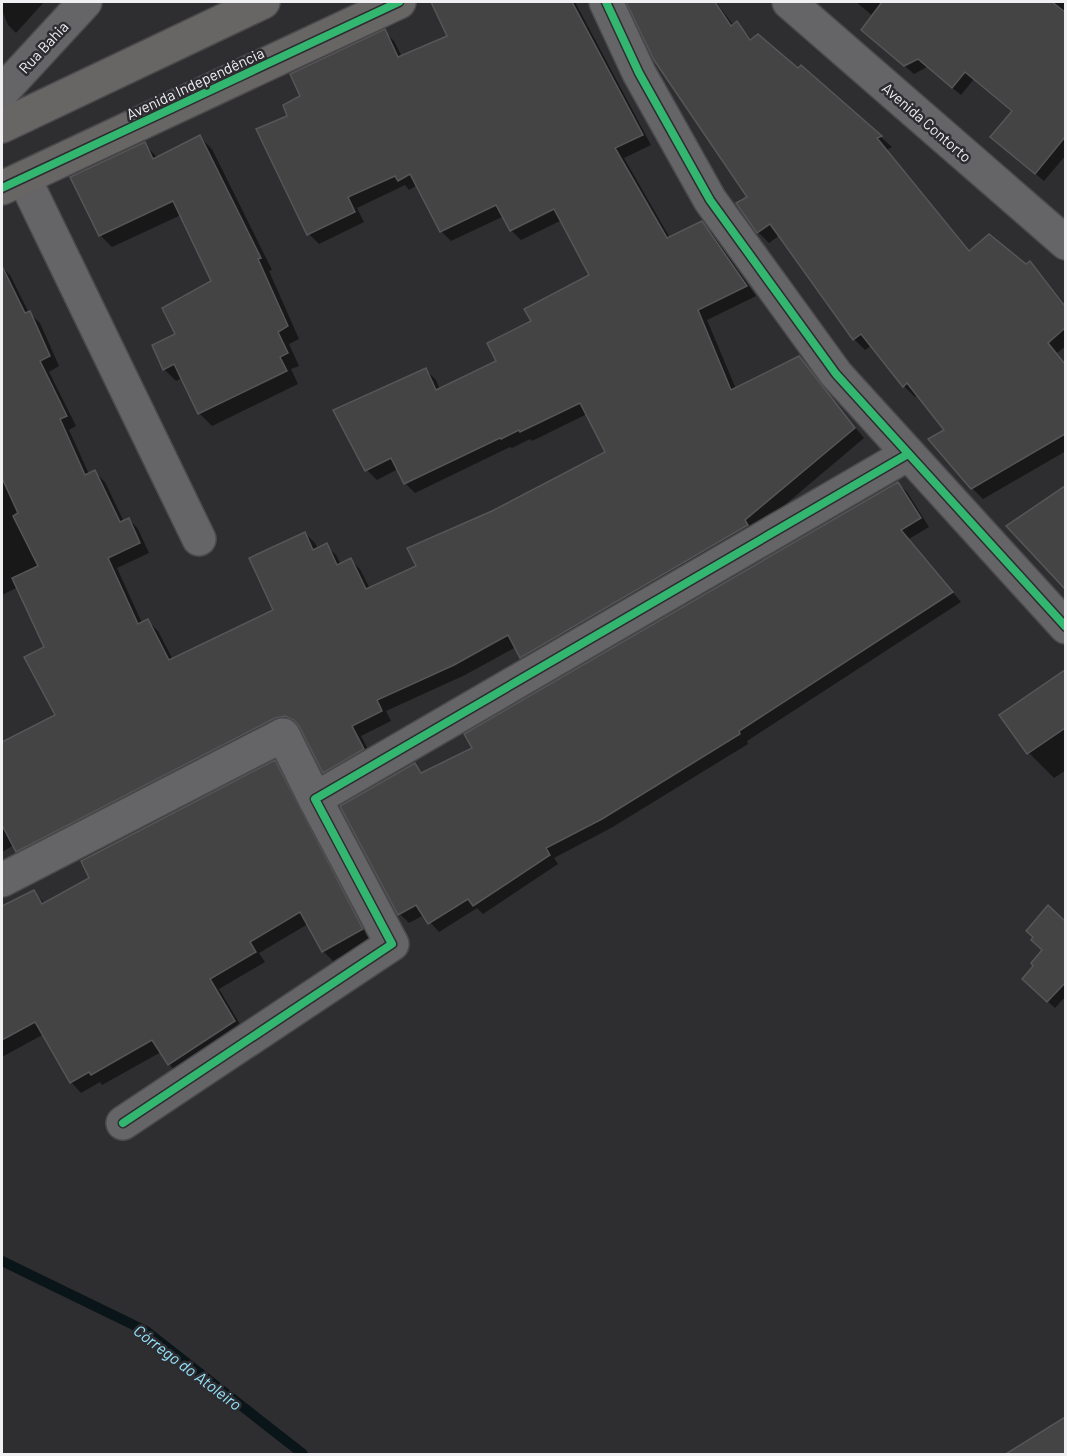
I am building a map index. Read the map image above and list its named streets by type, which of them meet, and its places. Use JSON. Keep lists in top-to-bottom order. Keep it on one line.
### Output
{"streets":{"street":["Rua Bahia","Avenida Independência","Avenida Contorto"]},"water":["Córrego do Atoleiro"]}
